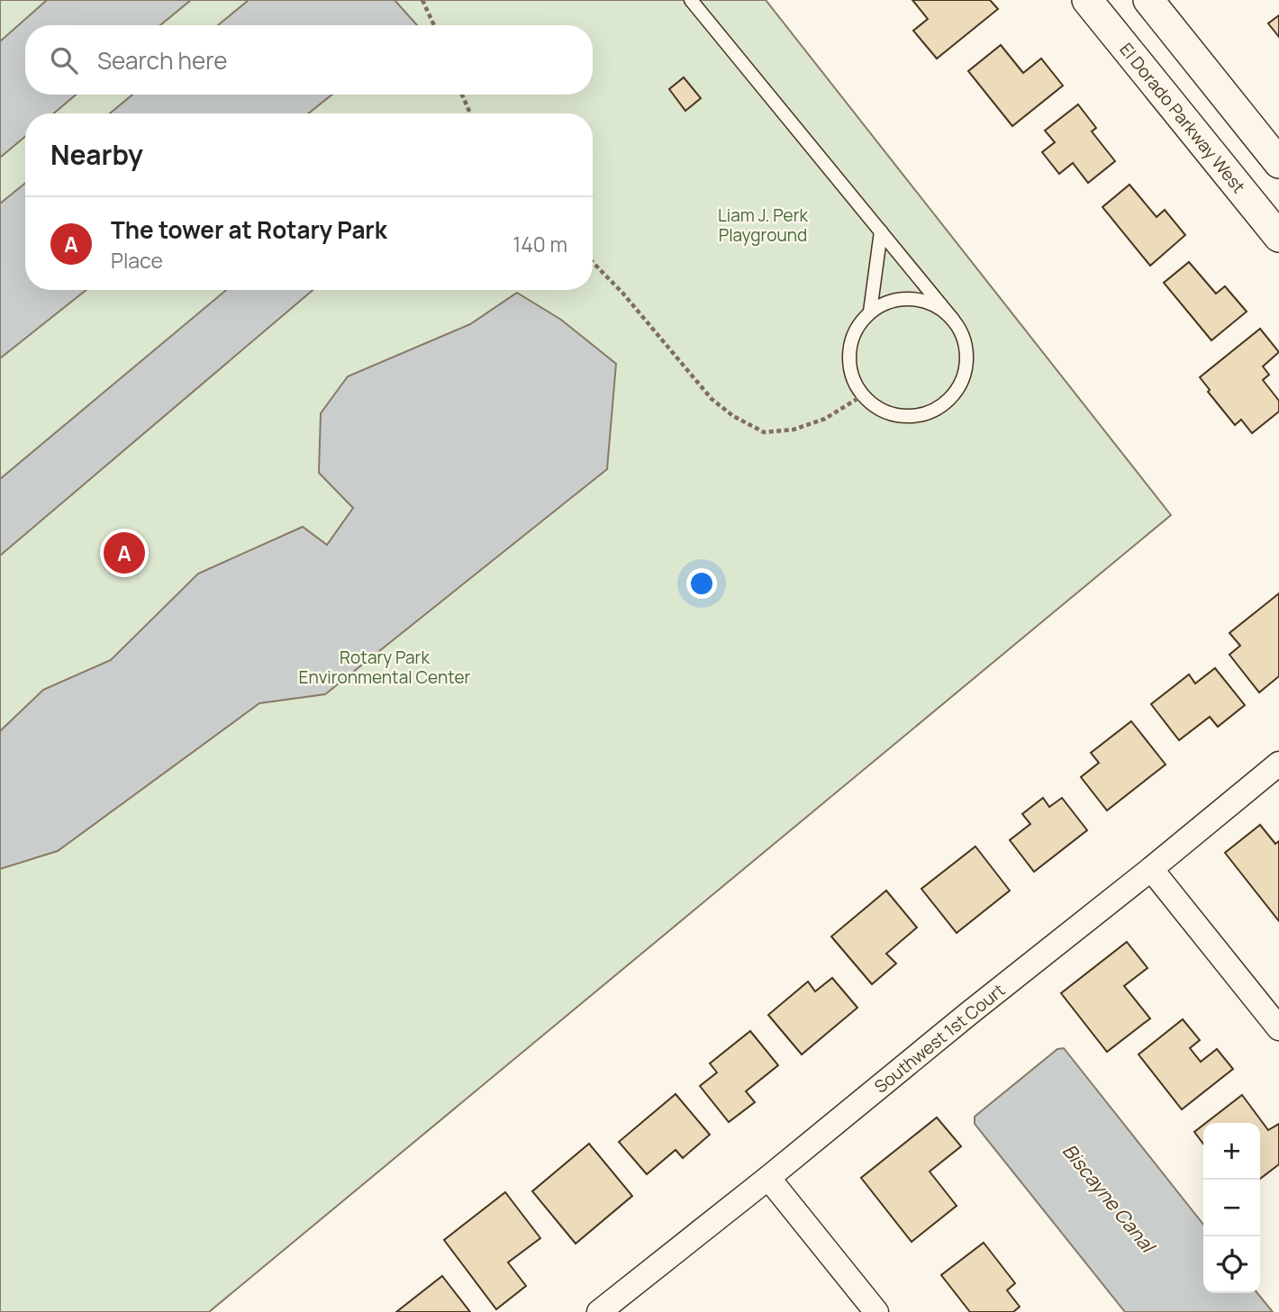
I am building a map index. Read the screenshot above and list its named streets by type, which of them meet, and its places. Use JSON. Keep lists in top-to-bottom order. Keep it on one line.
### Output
{"streets":{"street":["El Dorado Parkway West","Southwest 1st Court"]},"water":["Biscayne Canal"],"parks":["Liam J. Perk Playground","Rotary Park Environmental Center"],"page":{"search":"Search here","heading":"Nearby","list":[{"mark":"A","name":"The tower at Rotary Park","note":"Place","value":"140 m"}],"pins":"A","map_buttons":["+","−"]}}
